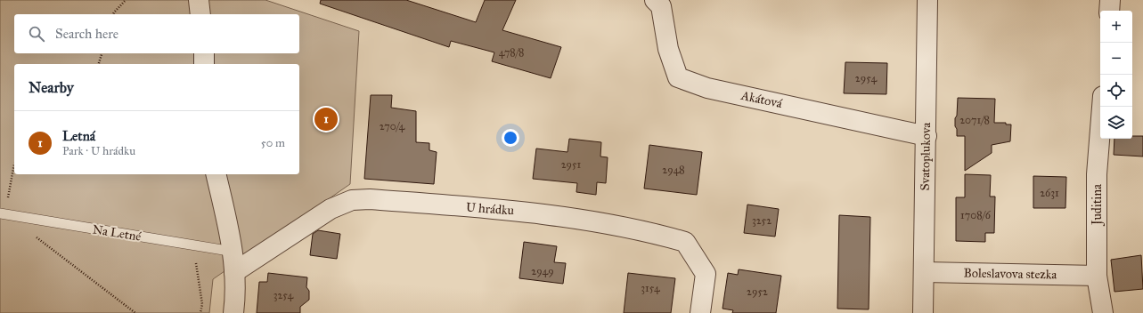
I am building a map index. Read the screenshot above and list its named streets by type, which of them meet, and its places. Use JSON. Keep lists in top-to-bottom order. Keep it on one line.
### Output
{"streets":{"street":["Akátová","Svatoplukova","Juditina","U hrádku","Boleslavova stezka"],"lane":["Na Letné"]},"crossings":[["Akátová","Svatoplukova"],["Svatoplukova","Boleslavova stezka"],["Juditina","Boleslavova stezka"]],"house_numbers":["478/8","2954","2071/8","270/4","2951","2948","2631","1708/6","3252","2949","3154","2952","3254"],"page":{"map_buttons":["+","−"],"search":"Search here","heading":"Nearby","pins":"1","list":[{"mark":"1","name":"Letná","note":"Park · U hrádku","value":"50 m"}]}}
